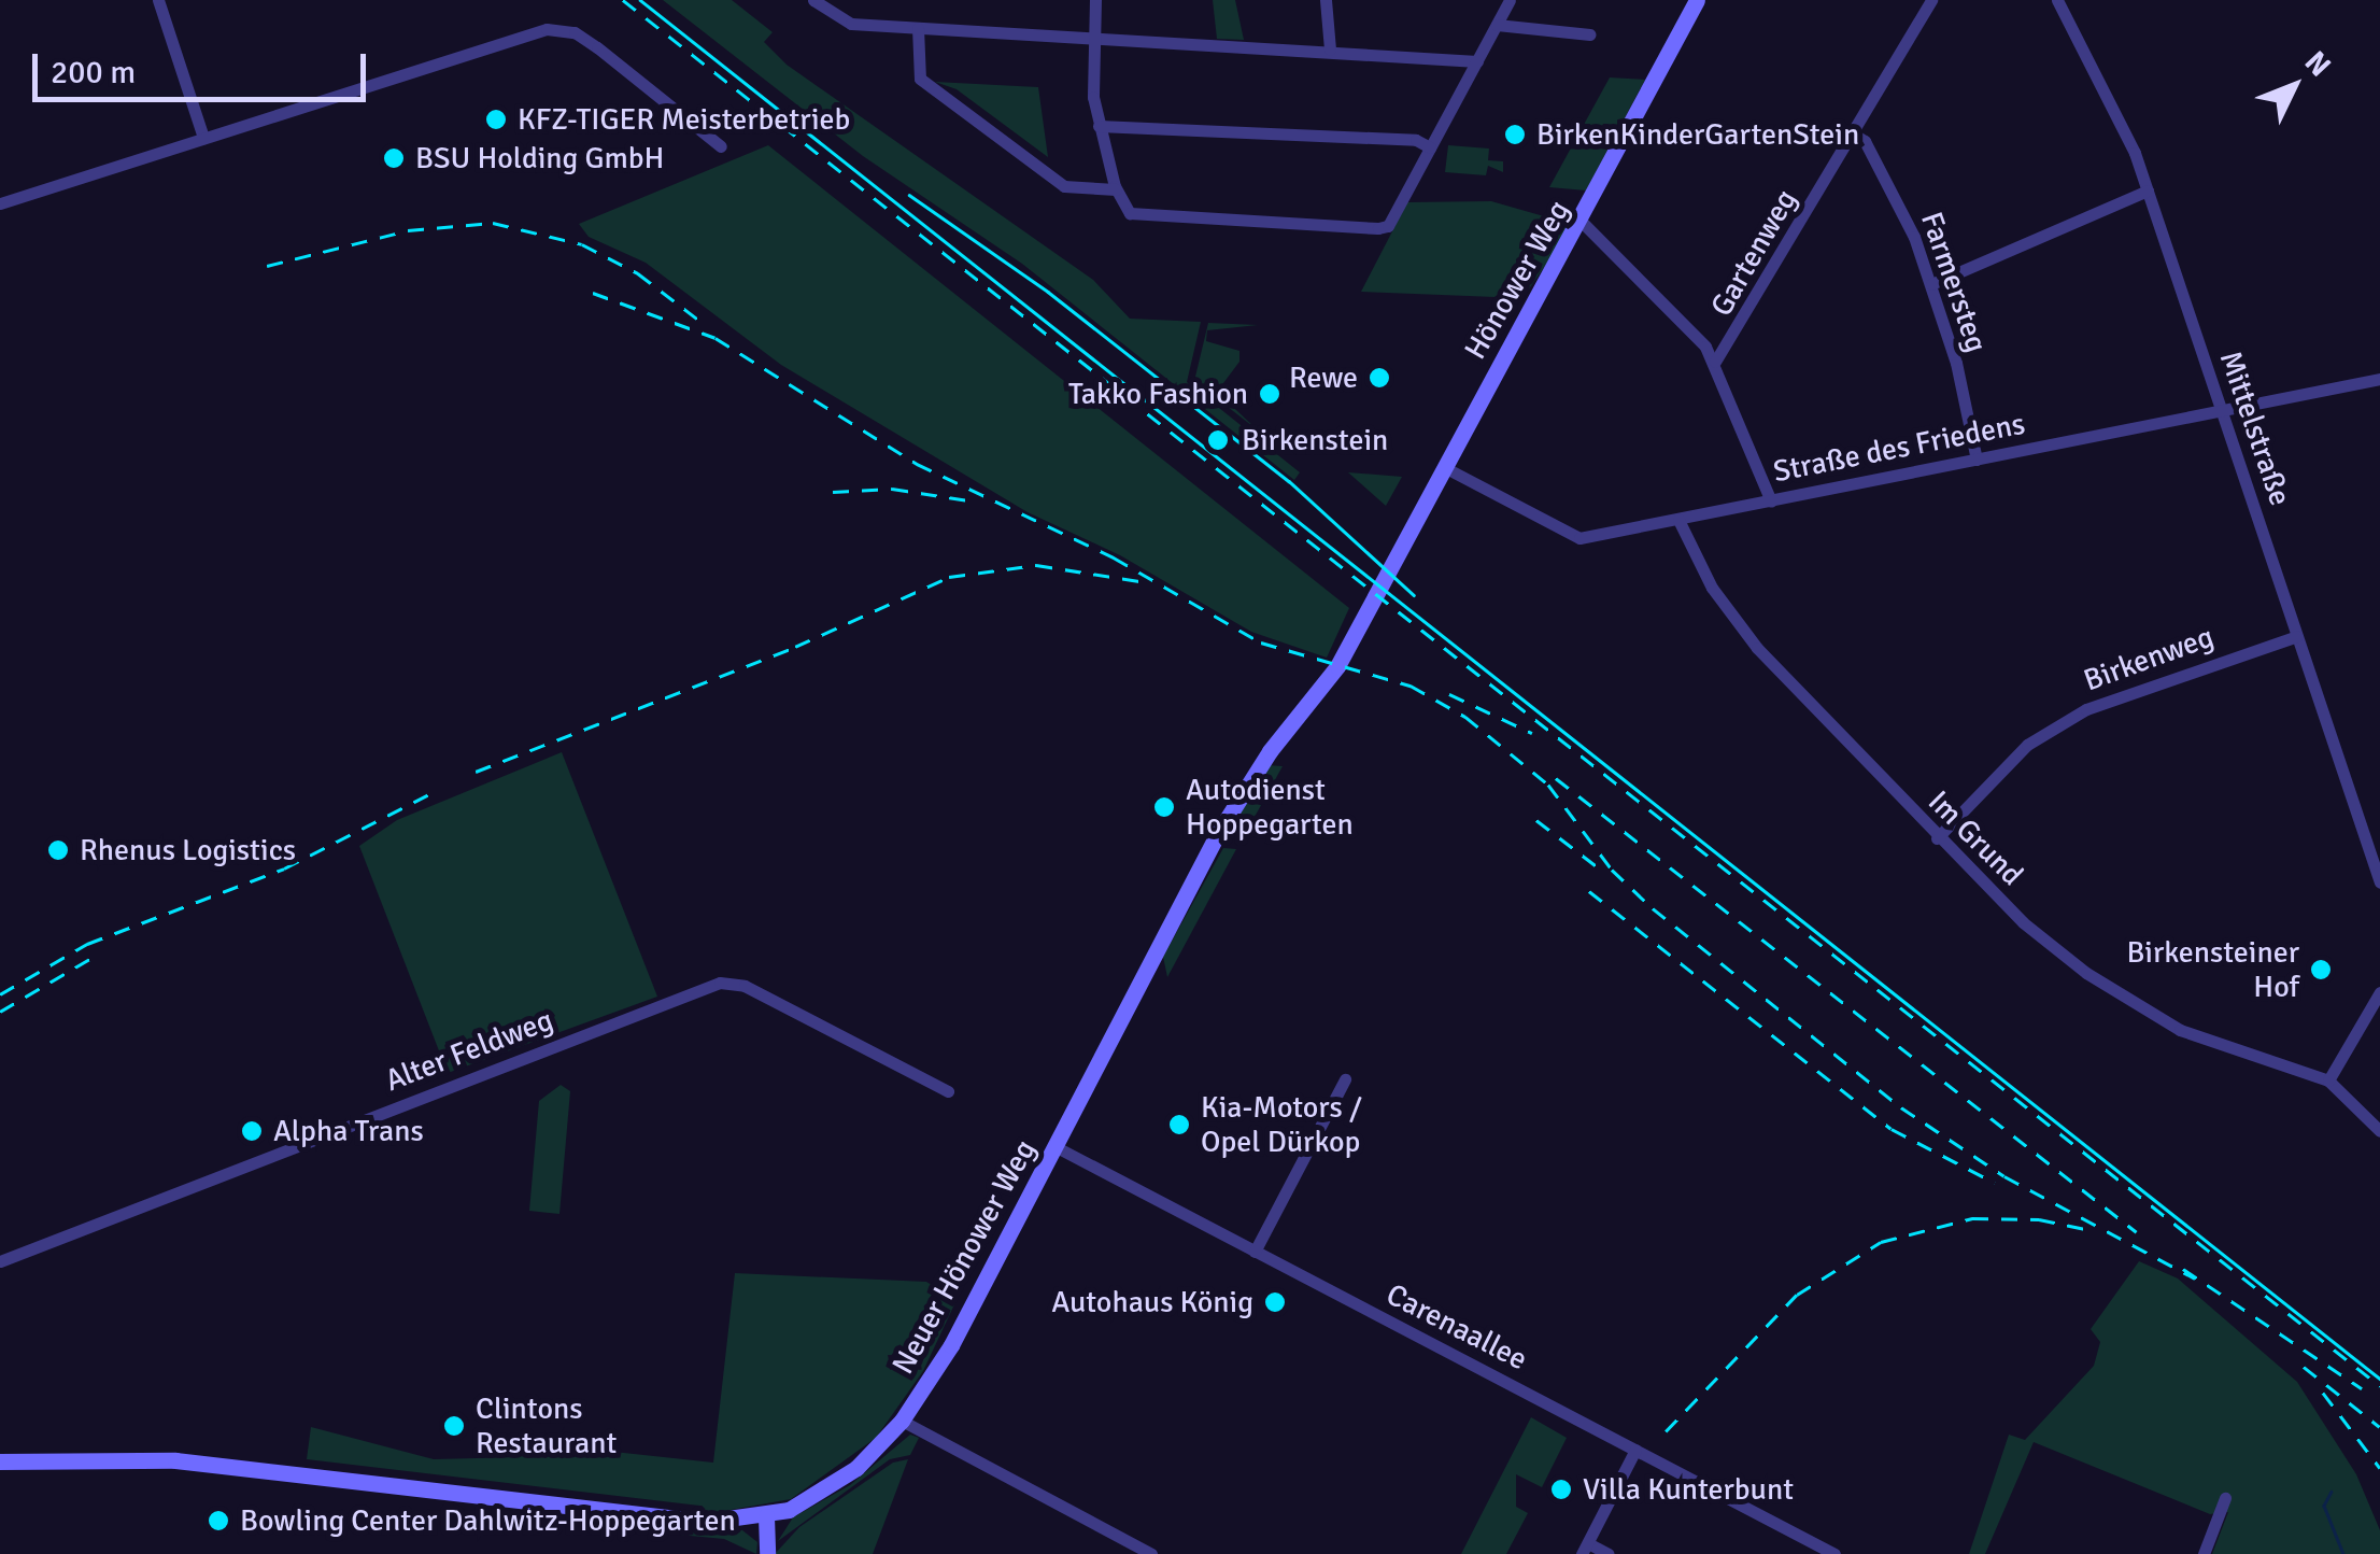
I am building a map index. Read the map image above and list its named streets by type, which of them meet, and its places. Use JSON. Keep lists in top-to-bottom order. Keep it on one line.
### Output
{"streets":{"main road":["Hönower Weg","Neuer Hönower Weg"],"street":["Gartenweg","Farmersteg","Mittelstraße","Straße des Friedens","Birkenweg","Im Grund","Alter Feldweg","Carenaallee"]},"crossings":[["Gartenweg","Farmersteg"],["Hönower Weg","Straße des Friedens"],["Hönower Weg","Neuer Hönower Weg"],["Farmersteg","Straße des Friedens"],["Mittelstraße","Straße des Friedens"],["Mittelstraße","Birkenweg"],["Straße des Friedens","Im Grund"],["Birkenweg","Im Grund"],["Neuer Hönower Weg","Carenaallee"]],"places":["KFZ-TIGER Meisterbetrieb","BirkenKinderGartenStein","BSU Holding GmbH","Rewe","Takko Fashion","Birkenstein","Autodienst Hoppegarten","Rhenus Logistics","Birkensteiner Hof","Kia-Motors / Opel Dürkop","Alpha Trans","Autohaus König","Clintons Restaurant","Villa Kunterbunt","Bowling Center Dahlwitz-Hoppegarten"],"scale_bar":"200 m","north":"top right"}
